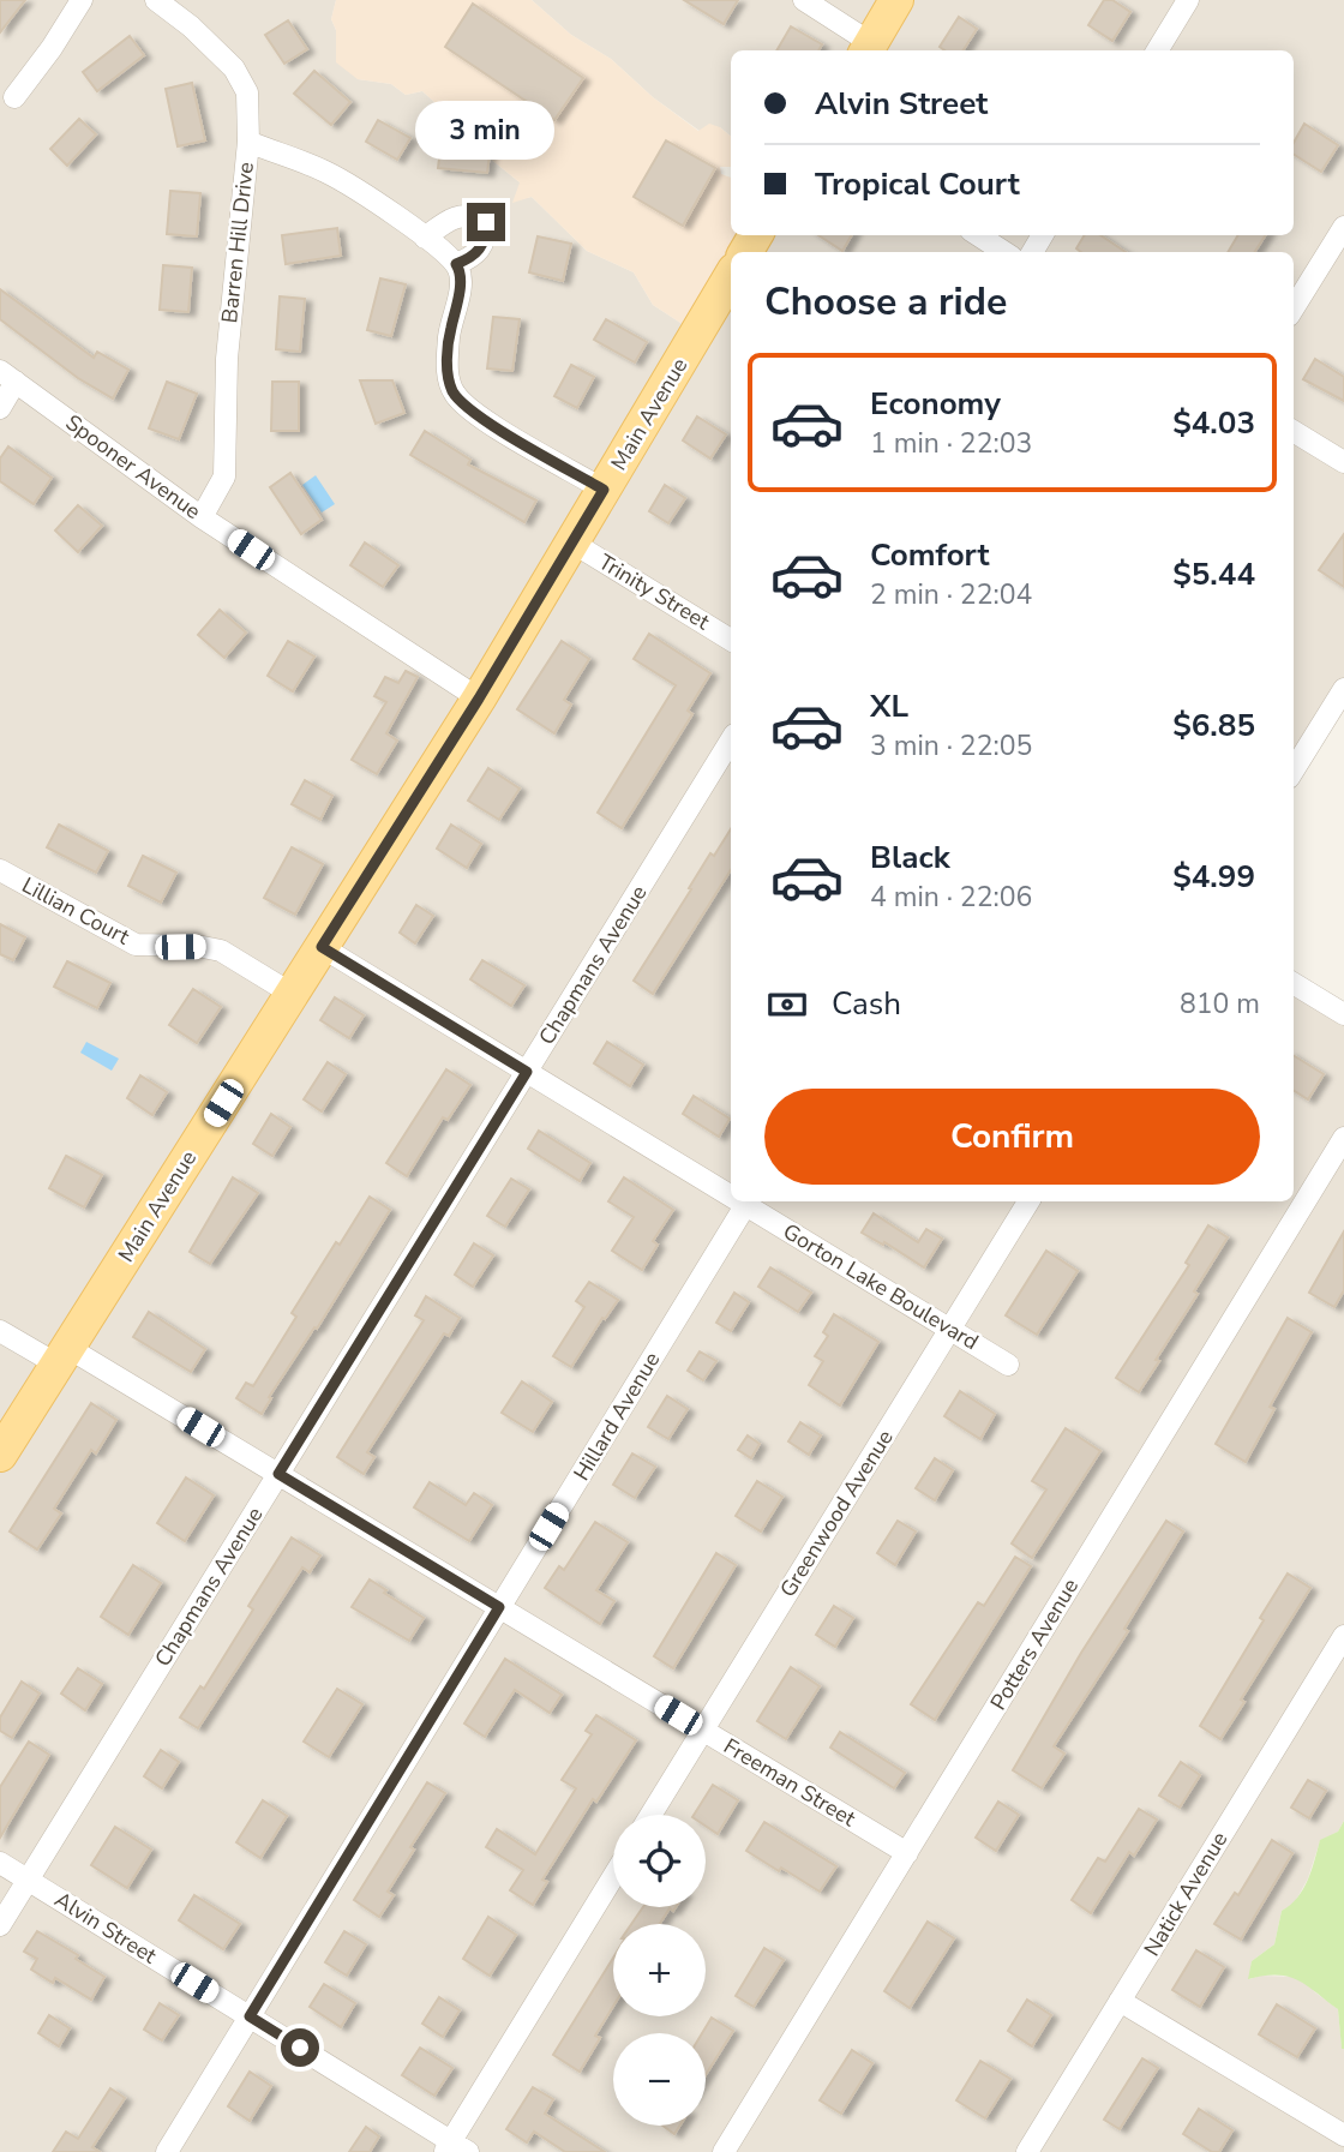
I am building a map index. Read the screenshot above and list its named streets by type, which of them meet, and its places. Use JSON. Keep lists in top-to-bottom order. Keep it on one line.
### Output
{"streets":{"main road":["Main Avenue"],"street":["Barren Hill Drive","Spooner Avenue","Trinity Street","Lillian Court","Chapmans Avenue","Gorton Lake Boulevard","Hillard Avenue","Greenwood Avenue","Potters Avenue","Freeman Street","Natick Avenue","Alvin Street"]},"crossings":[["Barren Hill Drive","Spooner Avenue"],["Main Avenue","Spooner Avenue"],["Main Avenue","Trinity Street"],["Main Avenue","Lillian Court"],["Main Avenue","Gorton Lake Boulevard"],["Main Avenue","Freeman Street"],["Chapmans Avenue","Gorton Lake Boulevard"],["Chapmans Avenue","Freeman Street"],["Chapmans Avenue","Alvin Street"],["Gorton Lake Boulevard","Hillard Avenue"],["Gorton Lake Boulevard","Greenwood Avenue"],["Hillard Avenue","Freeman Street"],["Hillard Avenue","Alvin Street"],["Greenwood Avenue","Freeman Street"],["Potters Avenue","Freeman Street"]],"page":{"banner":["Alvin Street","Tropical Court"],"bubble":"3 min","heading":"Choose a ride","list":[{"name":"Economy","note":"1 min · 22:03","value":"$4.03"},{"name":"Comfort","note":"2 min · 22:04","value":"$5.44"},{"name":"XL","note":"3 min · 22:05","value":"$6.85"},{"name":"Black","note":"4 min · 22:06","value":"$4.99"}],"pay":["Cash","810 m"],"buttons":"Confirm","map_buttons":["+","−"]}}
